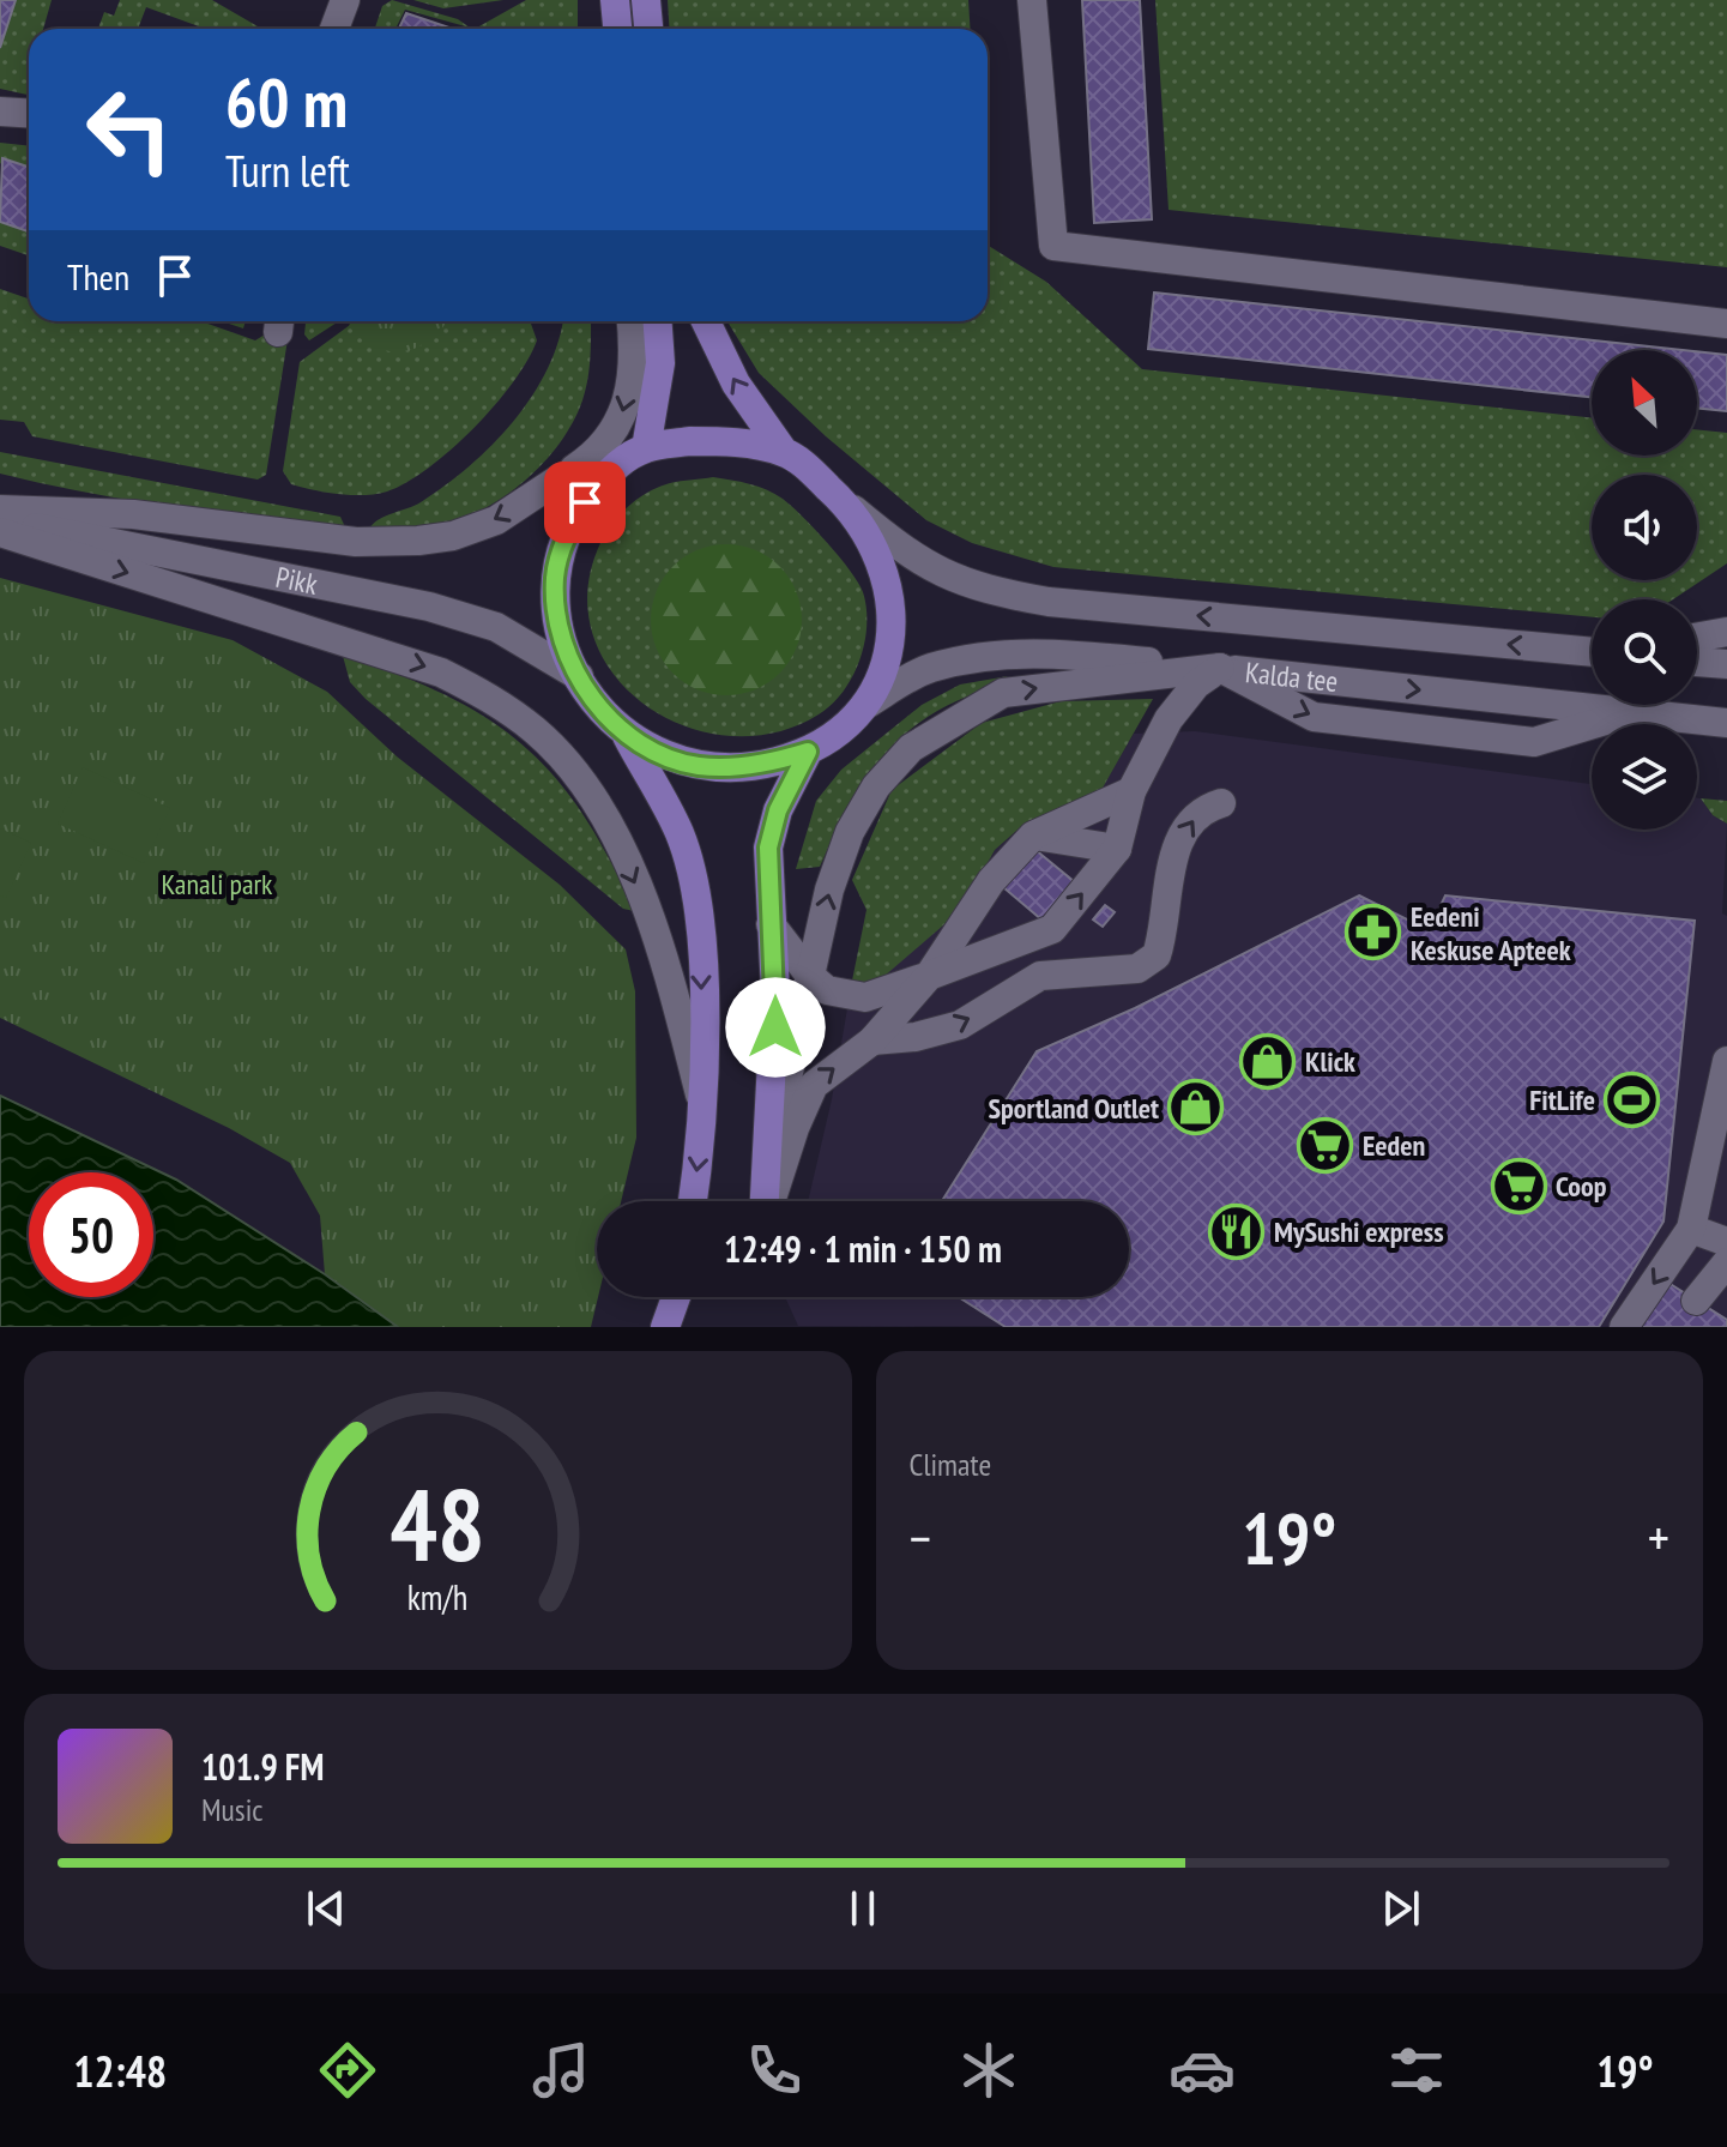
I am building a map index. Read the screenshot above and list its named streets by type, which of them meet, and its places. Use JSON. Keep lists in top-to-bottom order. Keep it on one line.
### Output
{"streets":{"street":["Pikk","Kalda tee"]},"crossings":[["Pikk","Kalda tee"]],"parks":["Kanali park"],"places":{"pharmacy":["Eedeni Keskuse Apteek"],"shop":["Klick","Sportland Outlet"],"sports":["FitLife"],"supermarket":["Eeden","Coop"],"restaurant":["MySushi express"]},"north":"top left","page":{"turn":["60 m","Turn left"],"then":"Then","limit":"50","trip":"12:49 · 1 min · 150 m","tile":"Climate","heat":["−","19°","+"],"song":["101.9 FM","Music"],"tabs":["12:48","19°"],"gauge":["48","km/h"]}}
